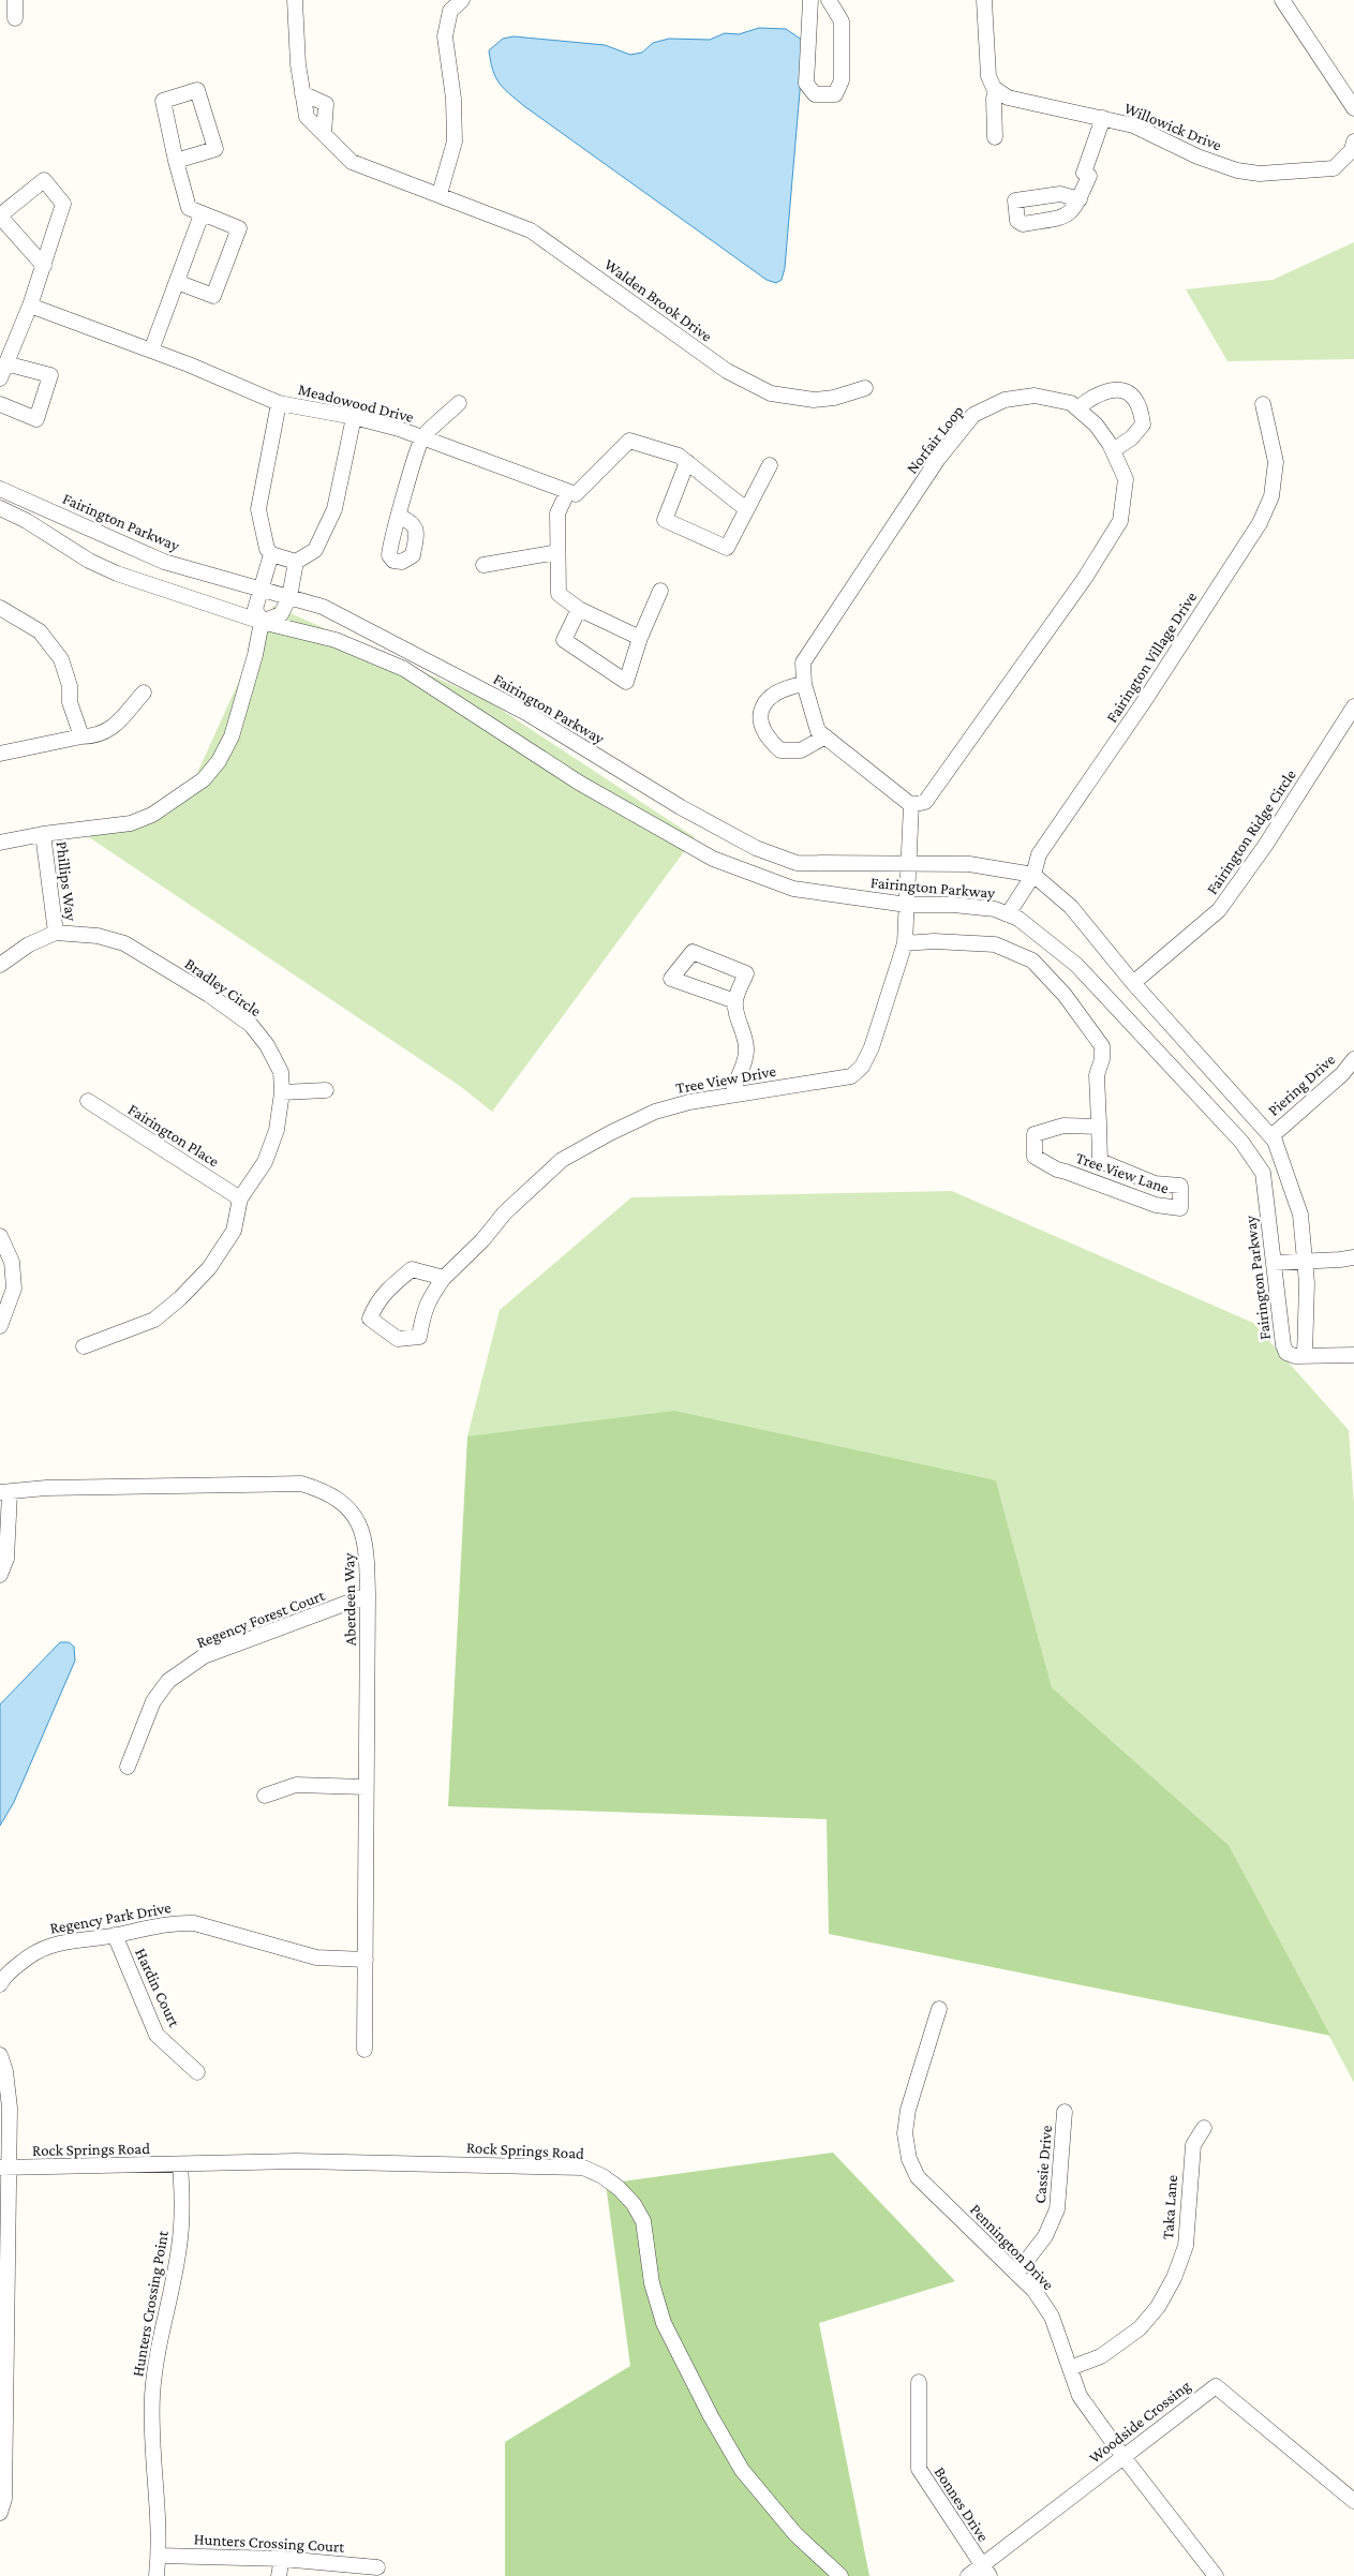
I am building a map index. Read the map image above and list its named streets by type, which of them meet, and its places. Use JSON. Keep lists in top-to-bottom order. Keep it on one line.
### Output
{"streets":{"street":["Willowick Drive","Walden Brook Drive","Meadowood Drive","Norfair Loop","Fairington Parkway","Fairington Village Drive","Fairington Ridge Circle","Phillips Way","Bradley Circle","Tree View Drive","Piering Drive","Fairington Place","Tree View Lane","Aberdeen Way","Regency Forest Court","Regency Park Drive","Hardin Court","Rock Springs Road","Cassie Drive","Taka Lane","Pennington Drive","Hunters Crossing Point","Woodside Crossing","Bonnes Drive","Hunters Crossing Court"]},"crossings":[["Fairington Parkway","Fairington Village Drive"],["Fairington Parkway","Tree View Drive"],["Phillips Way","Bradley Circle"],["Bradley Circle","Fairington Place"],["Tree View Drive","Tree View Lane"],["Aberdeen Way","Regency Forest Court"],["Aberdeen Way","Regency Park Drive"],["Regency Park Drive","Hardin Court"],["Rock Springs Road","Hunters Crossing Point"],["Cassie Drive","Pennington Drive"],["Taka Lane","Pennington Drive"],["Pennington Drive","Woodside Crossing"],["Hunters Crossing Point","Hunters Crossing Court"],["Woodside Crossing","Bonnes Drive"]]}
